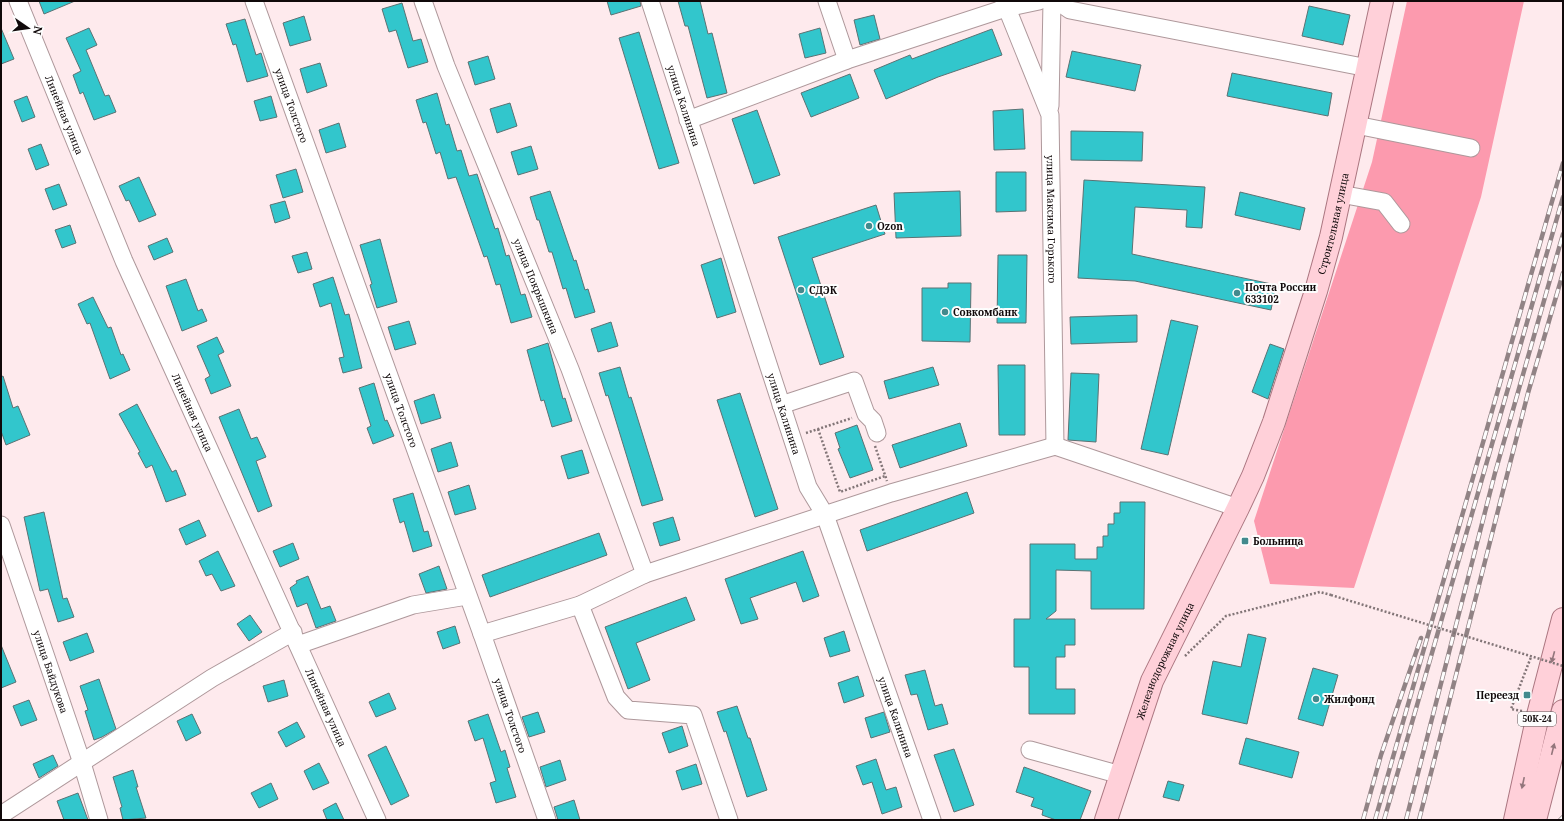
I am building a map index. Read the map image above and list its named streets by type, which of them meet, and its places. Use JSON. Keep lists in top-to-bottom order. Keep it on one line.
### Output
{"streets":{"main road":["Строительная улица","Железнодорожная улица","50К-24"],"street":["улица Толстого","улица Калинина","Линейная улица","улица Максима Горького","улица Покрышкина","улица Байдукова"]},"crossings":[["Строительная улица","Железнодорожная улица"]],"places":{"other":["Ozon","СДЭК","Почта России 633102","Совкомбанк","Жилфонд"],"transit":["Больница","Переезд"]},"north":"right"}
